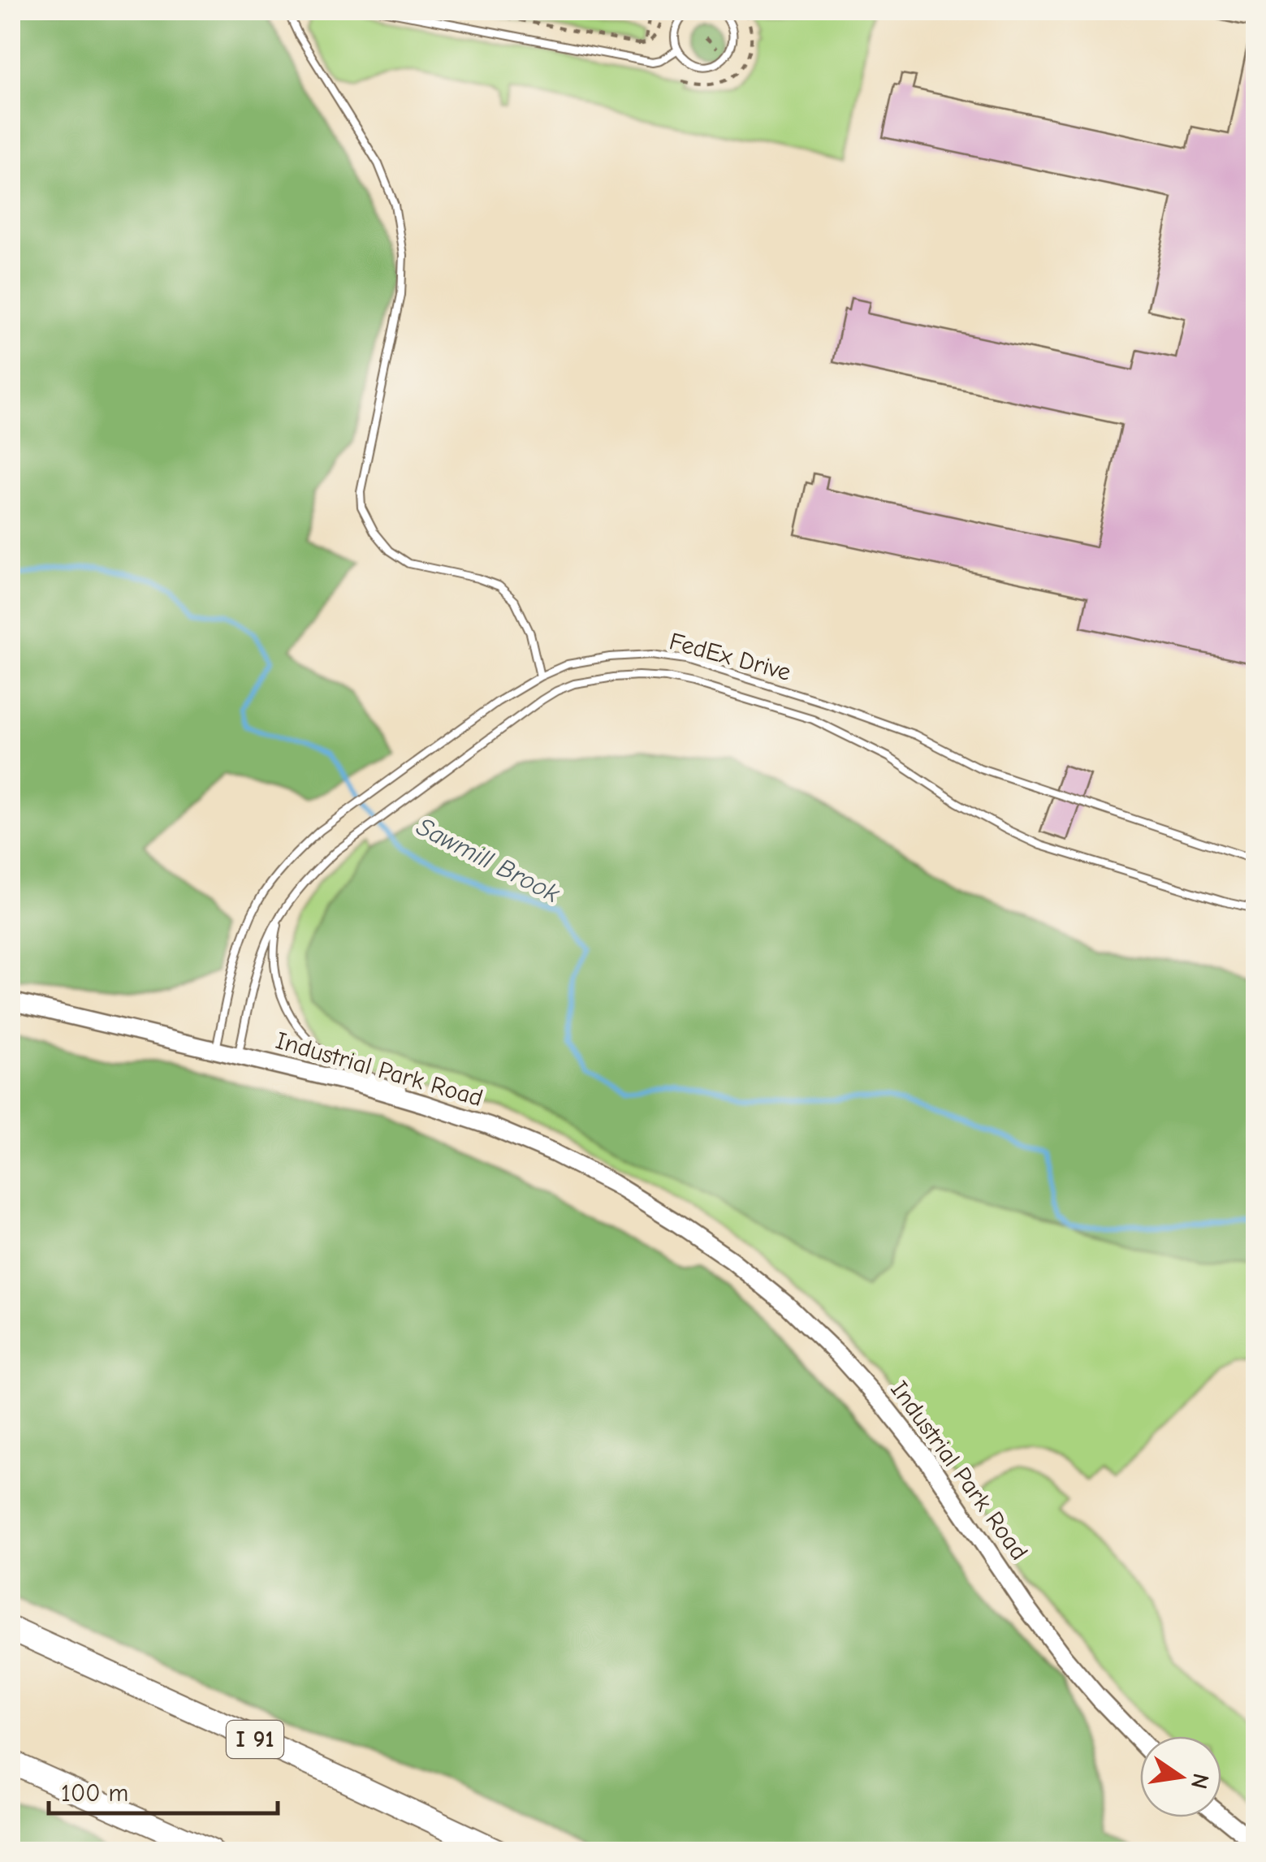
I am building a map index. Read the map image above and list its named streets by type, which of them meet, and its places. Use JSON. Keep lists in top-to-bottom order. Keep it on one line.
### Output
{"streets":{"highway":["I 91"],"street":["Industrial Park Road"],"lane":["FedEx Drive"]},"crossings":[["FedEx Drive","Industrial Park Road"]],"water":["Sawmill Brook"],"scale_bar":"100 m","north":"right"}
